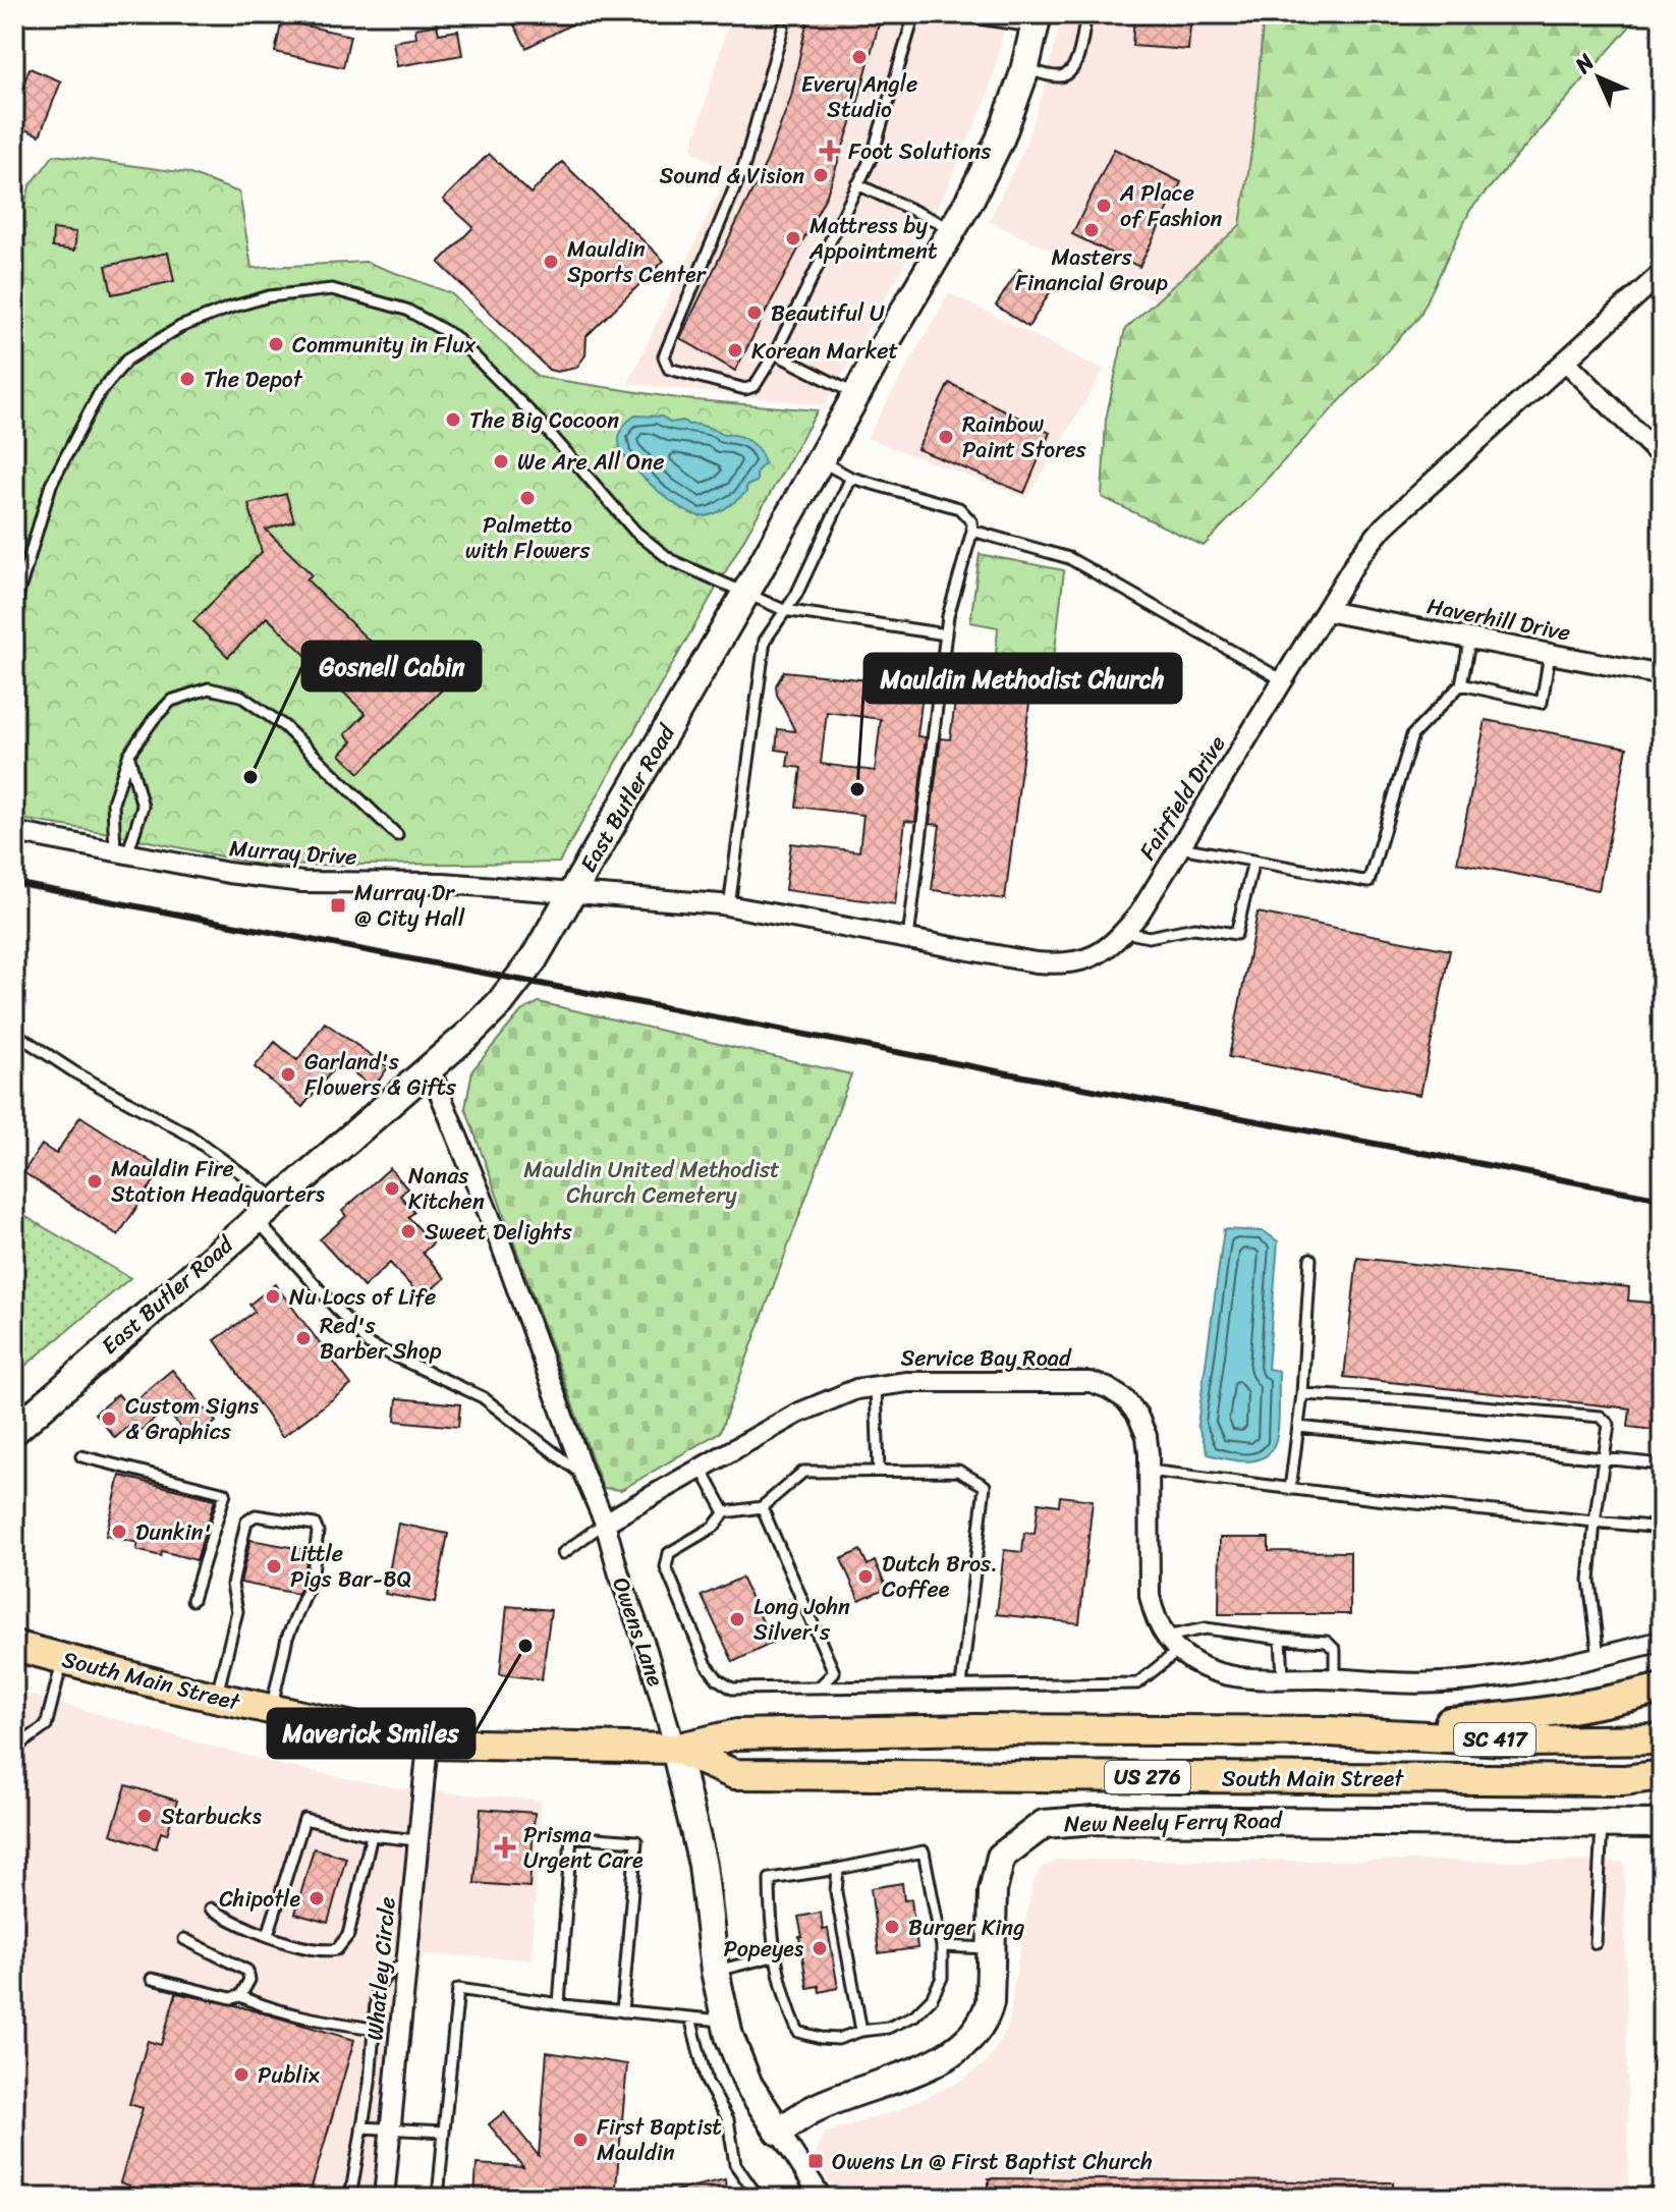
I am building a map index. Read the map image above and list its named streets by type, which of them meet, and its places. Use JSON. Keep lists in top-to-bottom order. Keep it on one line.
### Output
{"streets":{"main road":["East Butler Road","Owens Lane","South Main Street","SC 417","US 276","New Neely Ferry Road"],"street":["Haverhill Drive","Fairfield Drive","Murray Drive","Service Bay Road","Whatley Circle"]},"crossings":[["Haverhill Drive","Fairfield Drive"],["Fairfield Drive","East Butler Road"],["Fairfield Drive","Murray Drive"],["East Butler Road","Murray Drive"],["East Butler Road","Owens Lane"],["Service Bay Road","Owens Lane"],["Owens Lane","South Main Street"],["Owens Lane","New Neely Ferry Road"],["South Main Street","US 276"],["South Main Street","Whatley Circle"]],"parks":["Mauldin United Methodist Church Cemetery"],"places":{"other":["Every Angle Studio","Sound & Vision","A Place of Fashion","Masters Financial Group","Mattress by Appointment","Mauldin Sports Center","Beautiful U","Community in Flux","Korean Market","The Depot","The Big Cocoon","Rainbow Paint Stores","We Are All One","Palmetto with Flowers","Gosnell Cabin","Mauldin Methodist Church","Garland's Flowers & Gifts","Mauldin Fire Station Headquarters","Nanas Kitchen","Sweet Delights","Nu Locs of Life","Red's Barber Shop","Custom Signs & Graphics","Dunkin'","Little Pigs Bar-BQ","Dutch Bros. Coffee","Long John Silver's","Maverick Smiles","Starbucks","Chipotle","Burger King","Popeyes","Publix","First Baptist Mauldin"],"health":["Foot Solutions","Prisma Urgent Care"],"transit":["Murray Dr @ City Hall","Owens Ln @ First Baptist Church"]},"north":"top left"}
